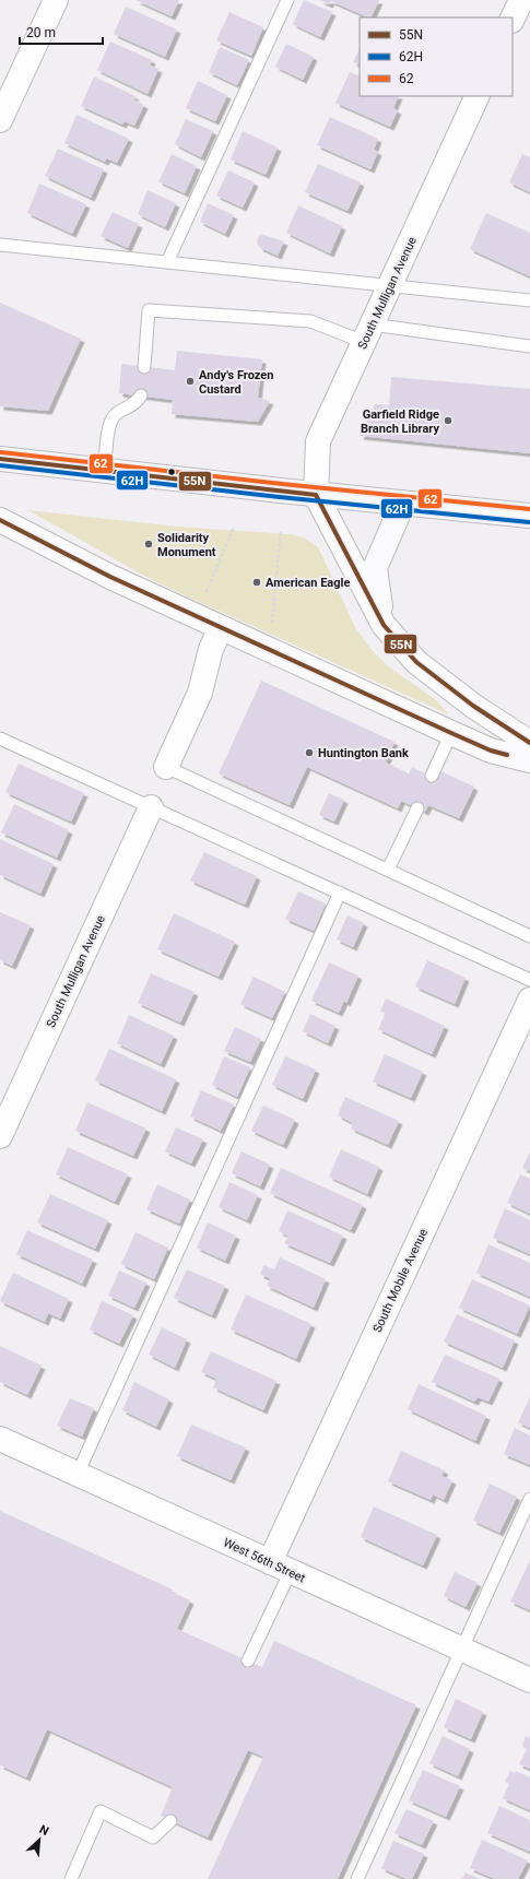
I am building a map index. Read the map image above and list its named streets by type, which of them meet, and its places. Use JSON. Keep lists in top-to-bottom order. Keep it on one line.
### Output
{"streets":{"street":["South Mulligan Avenue","South Mobile Avenue","West 56th Street"]},"crossings":[["South Mobile Avenue","West 56th Street"]],"places":["Andy's Frozen Custard","Garfield Ridge Branch Library","Solidarity Monument","American Eagle","Huntington Bank"],"lines":["transit line 62","transit line 55N","transit line 62H"],"legend":["55N","62H","62"],"scale_bar":"20 m","north":"top right"}
